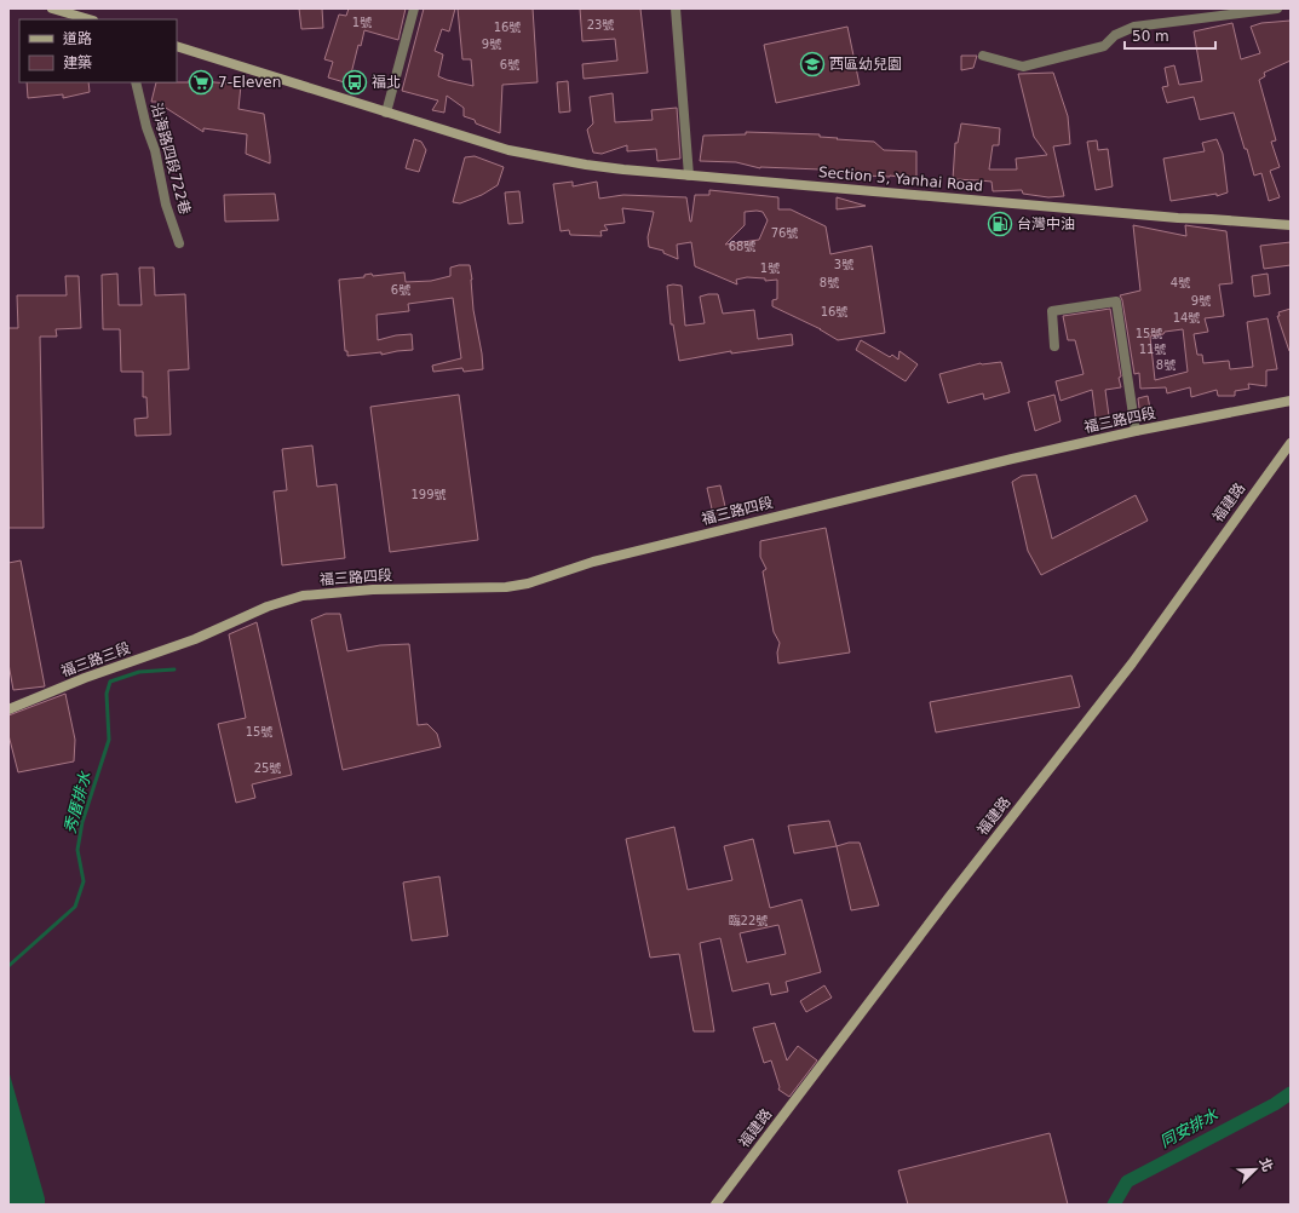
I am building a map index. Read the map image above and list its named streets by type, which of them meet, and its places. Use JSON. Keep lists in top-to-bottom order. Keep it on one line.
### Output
{"streets":{"street":["沿海路四段722巷","Section 5, Yanhai Road","福三路四段","福建路","福三路三段"]},"crossings":[["福三路四段","福三路三段"]],"water":["秀厝排水","同安排水"],"places":{"school or university":["西區幼兒園"],"supermarket":["7-Eleven"],"bus stop":["福北"],"fuel station":["台灣中油"]},"house_numbers":["1號","23號","16號","9號","6號","76號","68號","3號","1號","8號","4號","6號","9號","16號","14號","15號","11號","8號","199號","15號","25號","臨22號"],"legend":["道路","建築"],"scale_bar":"50 m","north":"top right"}
